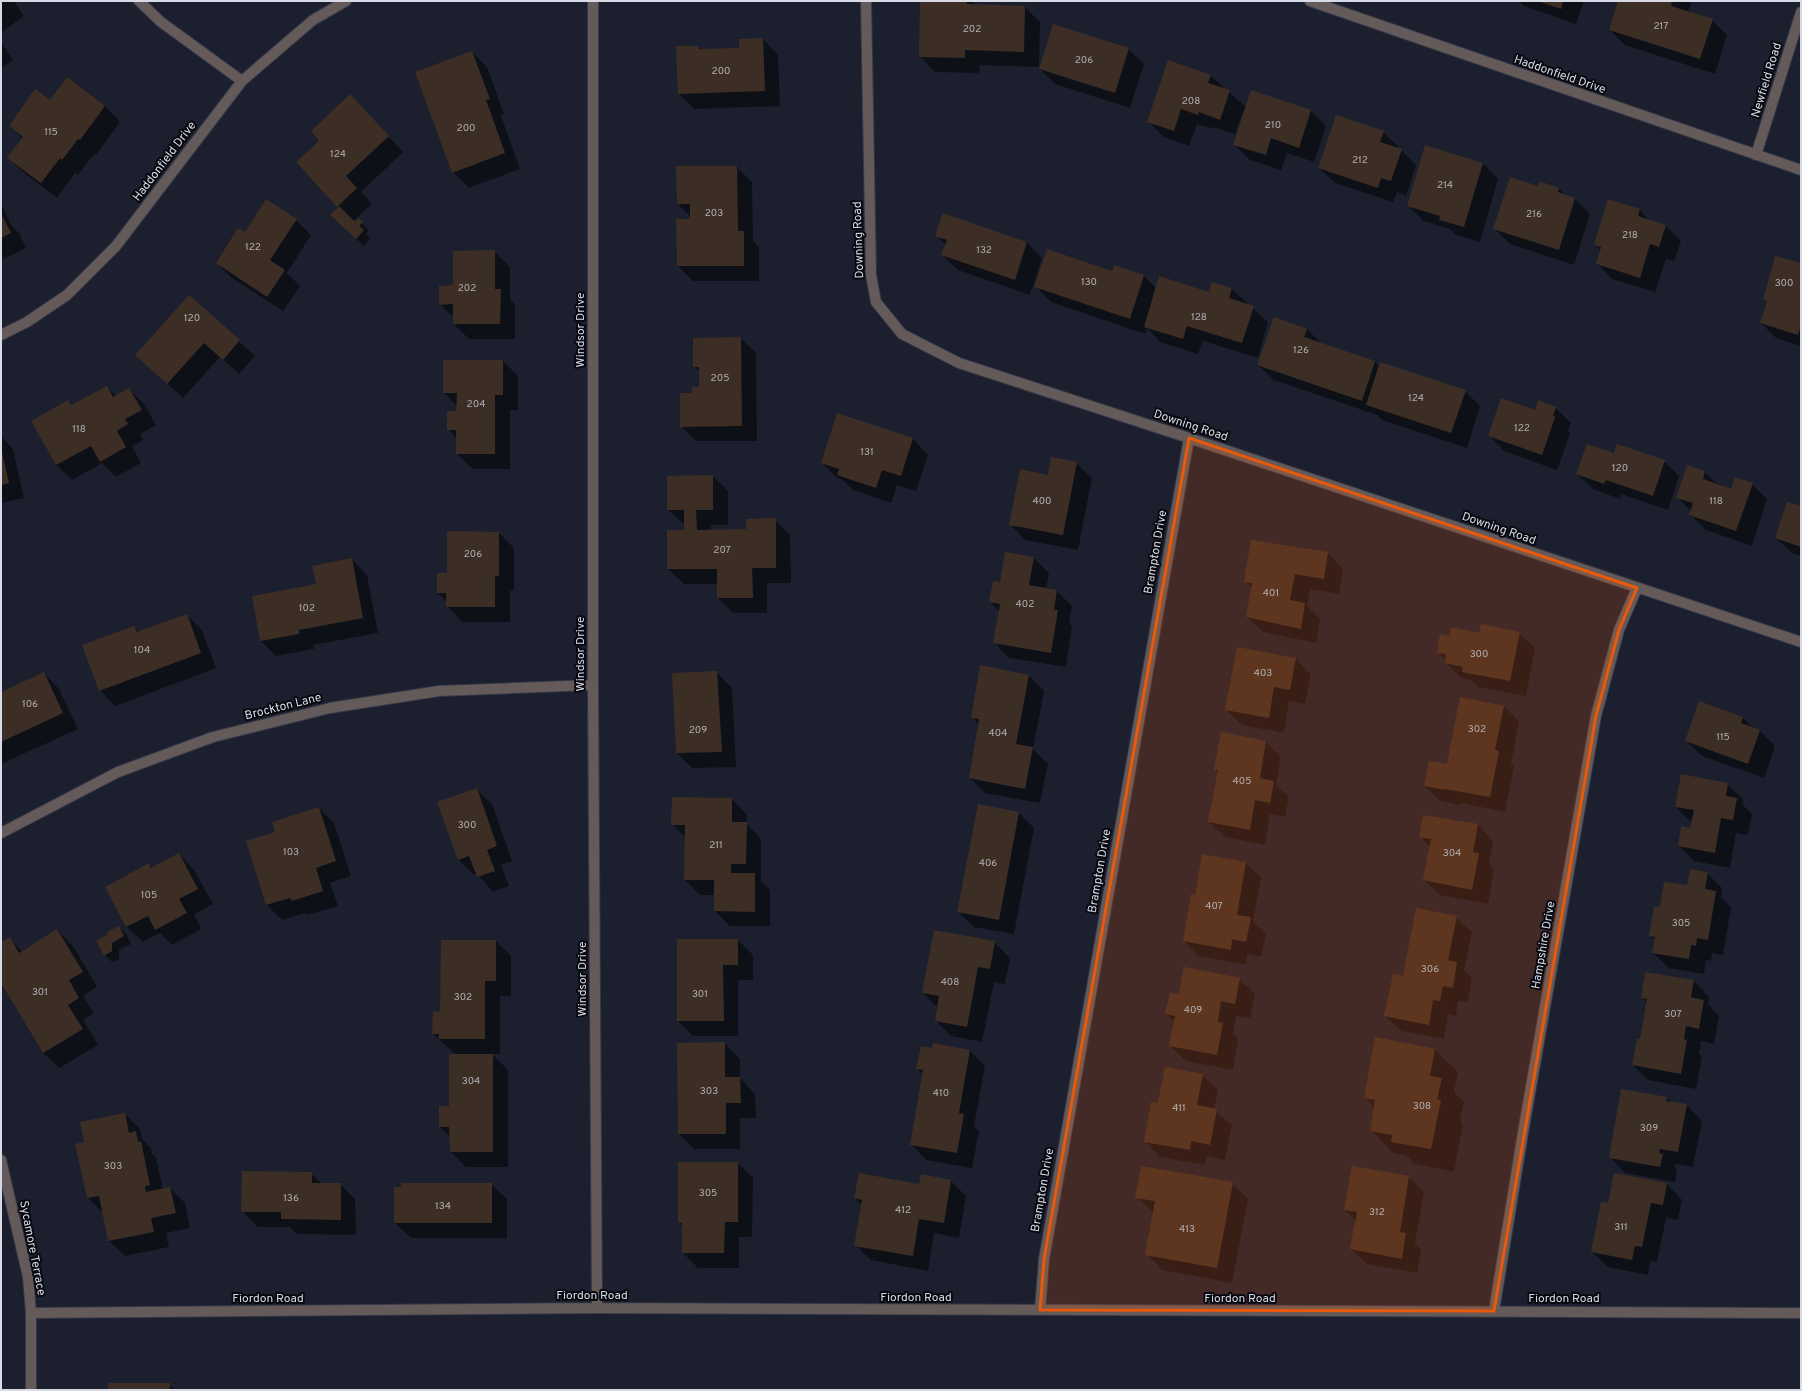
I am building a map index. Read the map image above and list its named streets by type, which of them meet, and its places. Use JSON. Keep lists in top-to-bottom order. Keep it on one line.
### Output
{"streets":{"street":["Haddonfield Drive","Newfield Road","Downing Road","Windsor Drive","Brampton Drive","Brockton Lane","Hampshire Drive","Sycamore Terrace","Fiordon Road"]},"crossings":[["Haddonfield Drive","Newfield Road"],["Downing Road","Brampton Drive"],["Downing Road","Hampshire Drive"],["Windsor Drive","Brockton Lane"],["Windsor Drive","Fiordon Road"],["Brampton Drive","Fiordon Road"],["Hampshire Drive","Fiordon Road"],["Sycamore Terrace","Fiordon Road"]],"house_numbers":["217","202","206","200","208","210","200","115","124","212","214","203","216","218","122","132","130","300","202","128","120","126","205","124","204","122","118","131","120","400","118","207","206","401","402","102","104","300","403","106","302","209","404","115","405","300","211","103","304","406","105","407","305","306","408","301","301","302","409","307","304","303","410","308","411","309","303","305","136","134","412","312","311","413"]}
